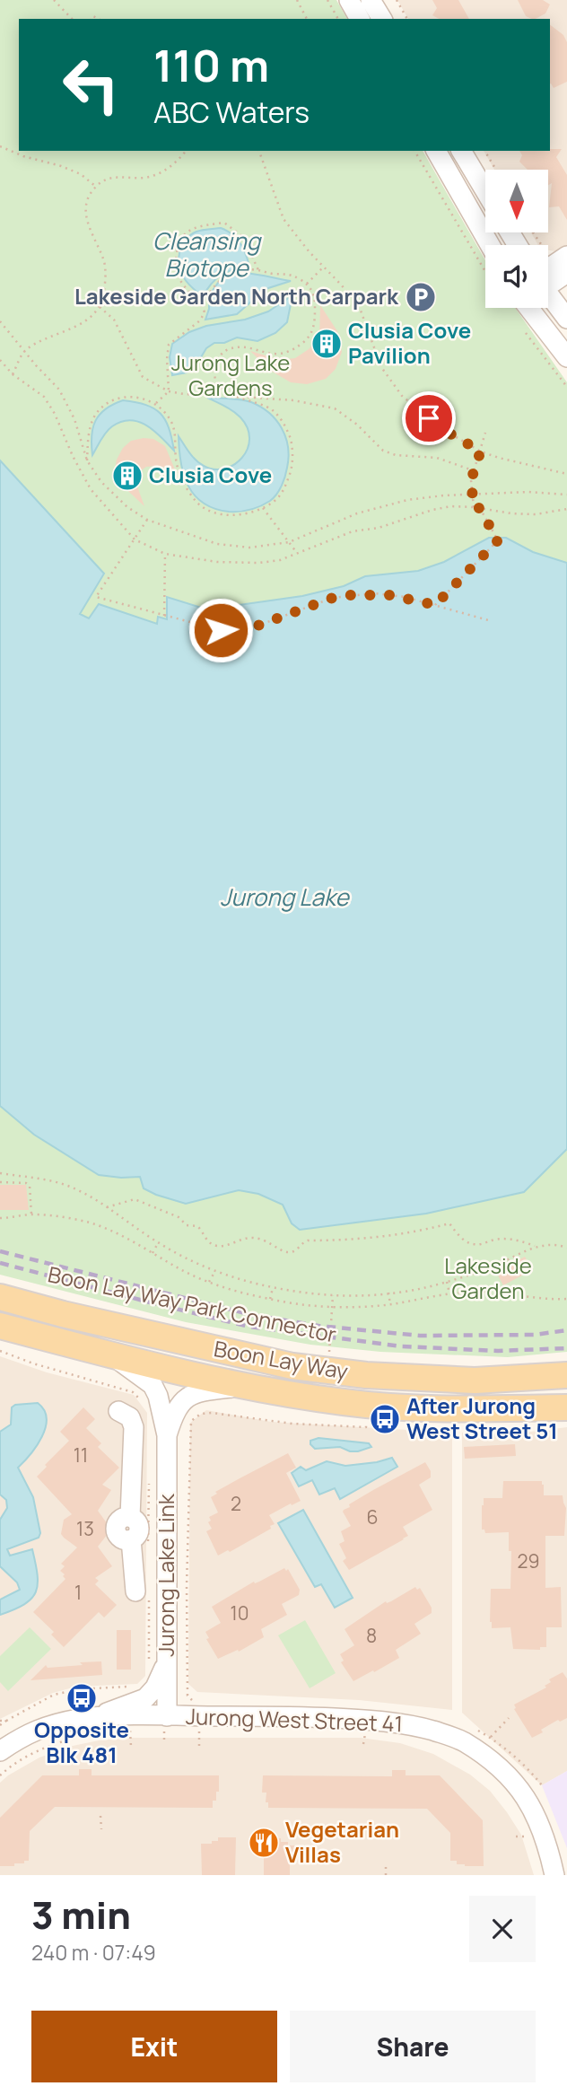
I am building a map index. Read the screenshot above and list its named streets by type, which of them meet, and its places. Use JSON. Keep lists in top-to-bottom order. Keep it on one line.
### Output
{"streets":{"main road":["Boon Lay Way"],"street":["Jurong Lake Link","Jurong West Street 41"]},"crossings":[["Boon Lay Way","Jurong Lake Link"],["Jurong Lake Link","Jurong West Street 41"]],"water":["Cleansing Biotope","Jurong Lake"],"parks":["Jurong Lake Gardens","Lakeside Garden"],"places":{"parking":["Lakeside Garden North Carpark"],"building":["Clusia Cove Pavilion","Clusia Cove"],"bus stop":["After Jurong West Street 51","Opposite Blk 481"],"restaurant":["Vegetarian Villas"]},"house_numbers":["11","2","6","13","29","1","10","8"],"north":"bottom","page":{"turn":["110 m","ABC Waters"],"heading":["3 min","240 m · 07:49"],"buttons":["Exit","Share"]}}
